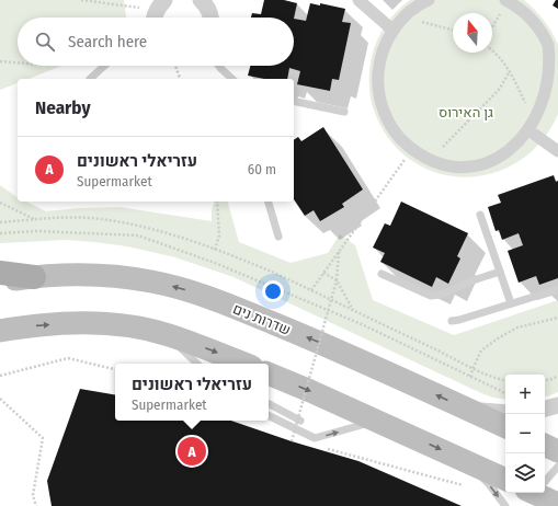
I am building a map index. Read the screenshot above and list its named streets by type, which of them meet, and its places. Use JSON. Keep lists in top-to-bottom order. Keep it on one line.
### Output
{"streets":{"main road":["שדרות נים"]},"parks":["גן האירוס"],"north":"top","page":{"search":"Search here","heading":"Nearby","list":[{"mark":"A","name":"עזריאלי ראשונים","note":"Supermarket","value":"60 m"}],"popup":["עזריאלי ראשונים","Supermarket"],"map_buttons":["+","−"],"pins":"A"}}
